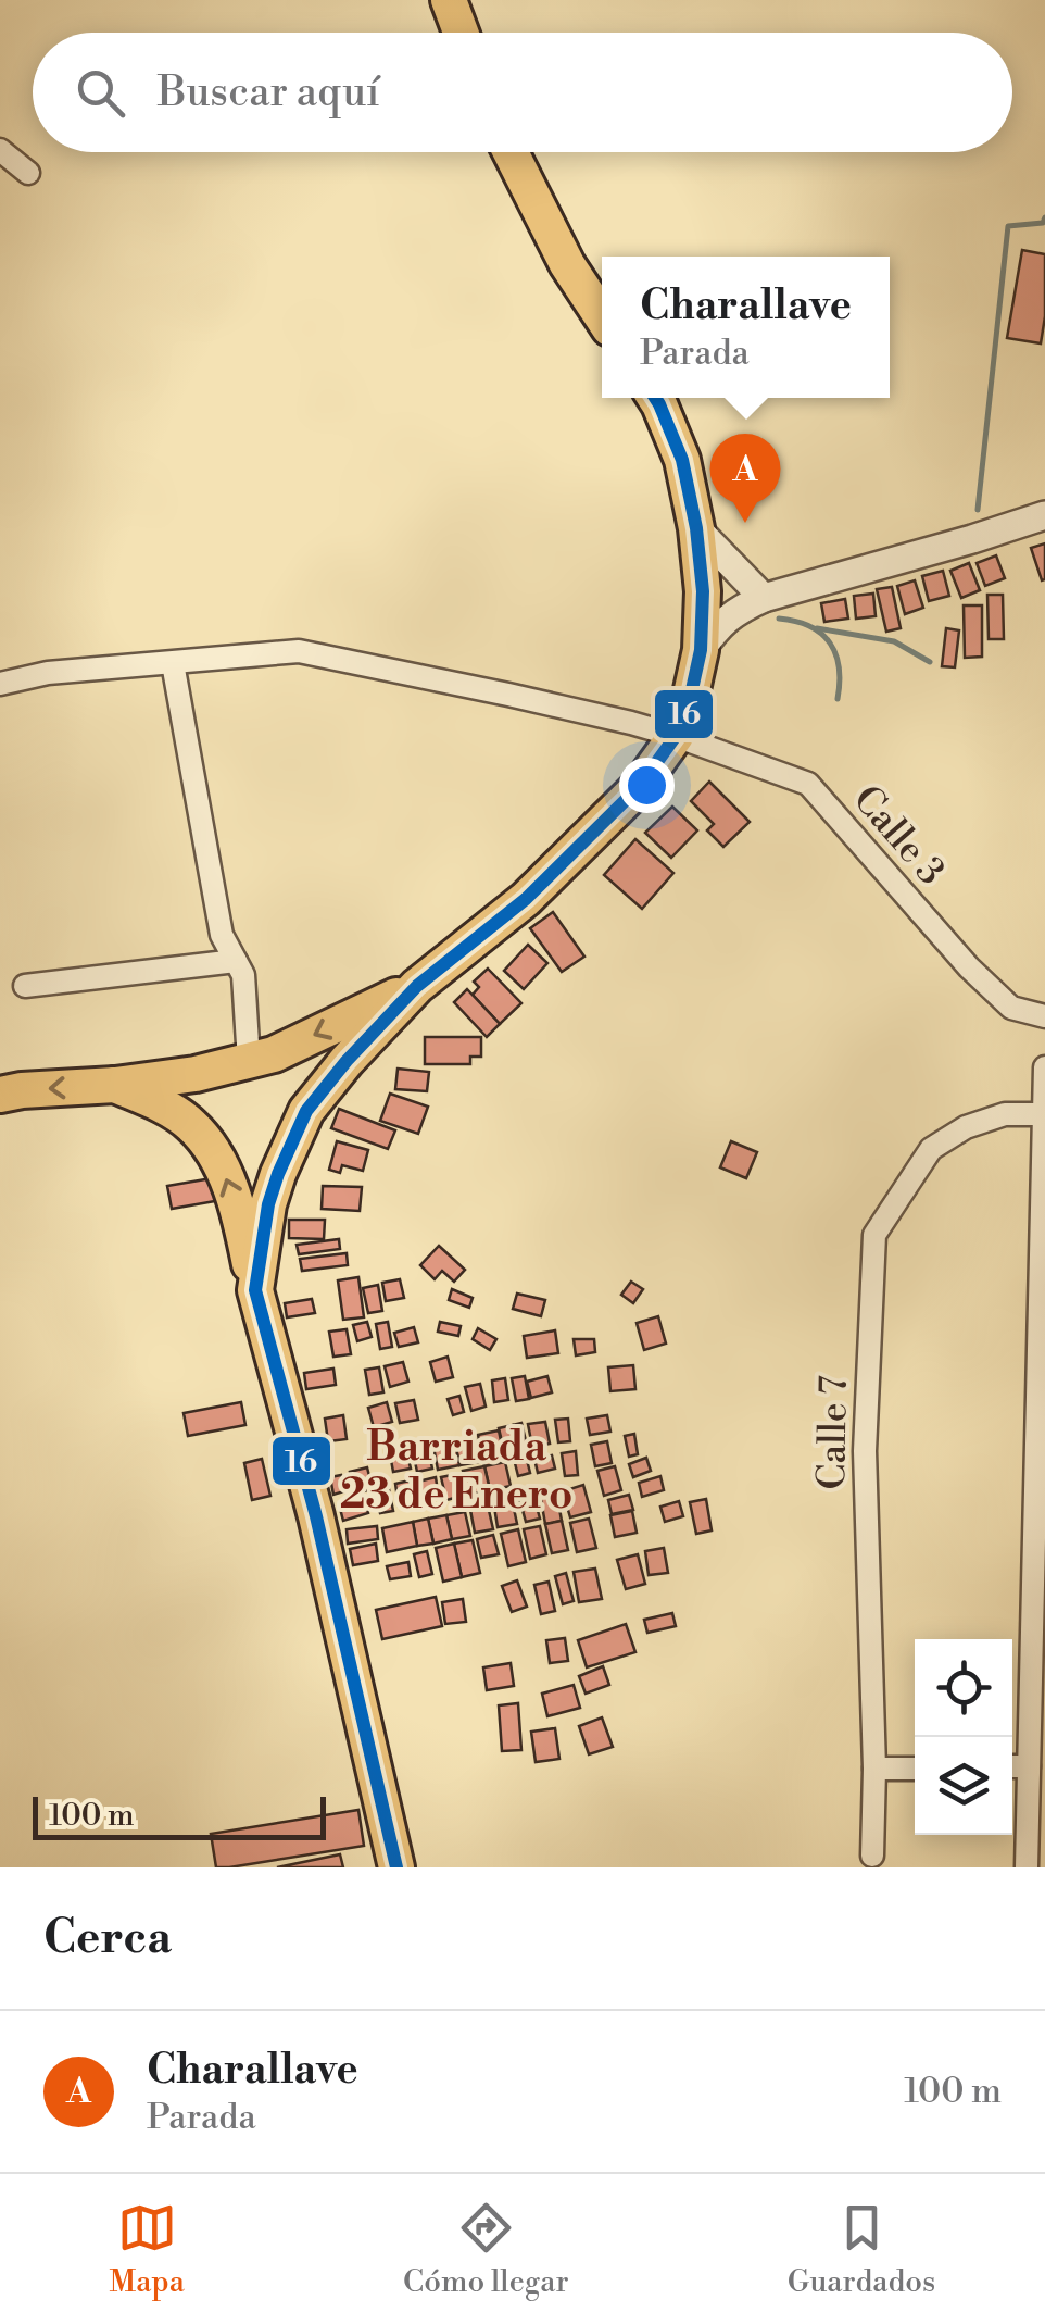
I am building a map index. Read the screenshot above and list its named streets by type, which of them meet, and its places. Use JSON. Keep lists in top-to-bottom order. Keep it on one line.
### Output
{"streets":{"street":["Calle 3","Calle 7"]},"districts":["Barriada 23 de Enero"],"lines":["transit line 16"],"scale_bar":"100 m","page":{"search":"Buscar aquí","popup":["Charallave","Parada"],"pins":"A","scale":"100 m","heading":"Cerca","list":[{"mark":"A","name":"Charallave","note":"Parada","value":"100 m"}],"nav":["Mapa","Cómo llegar","Guardados"]}}
